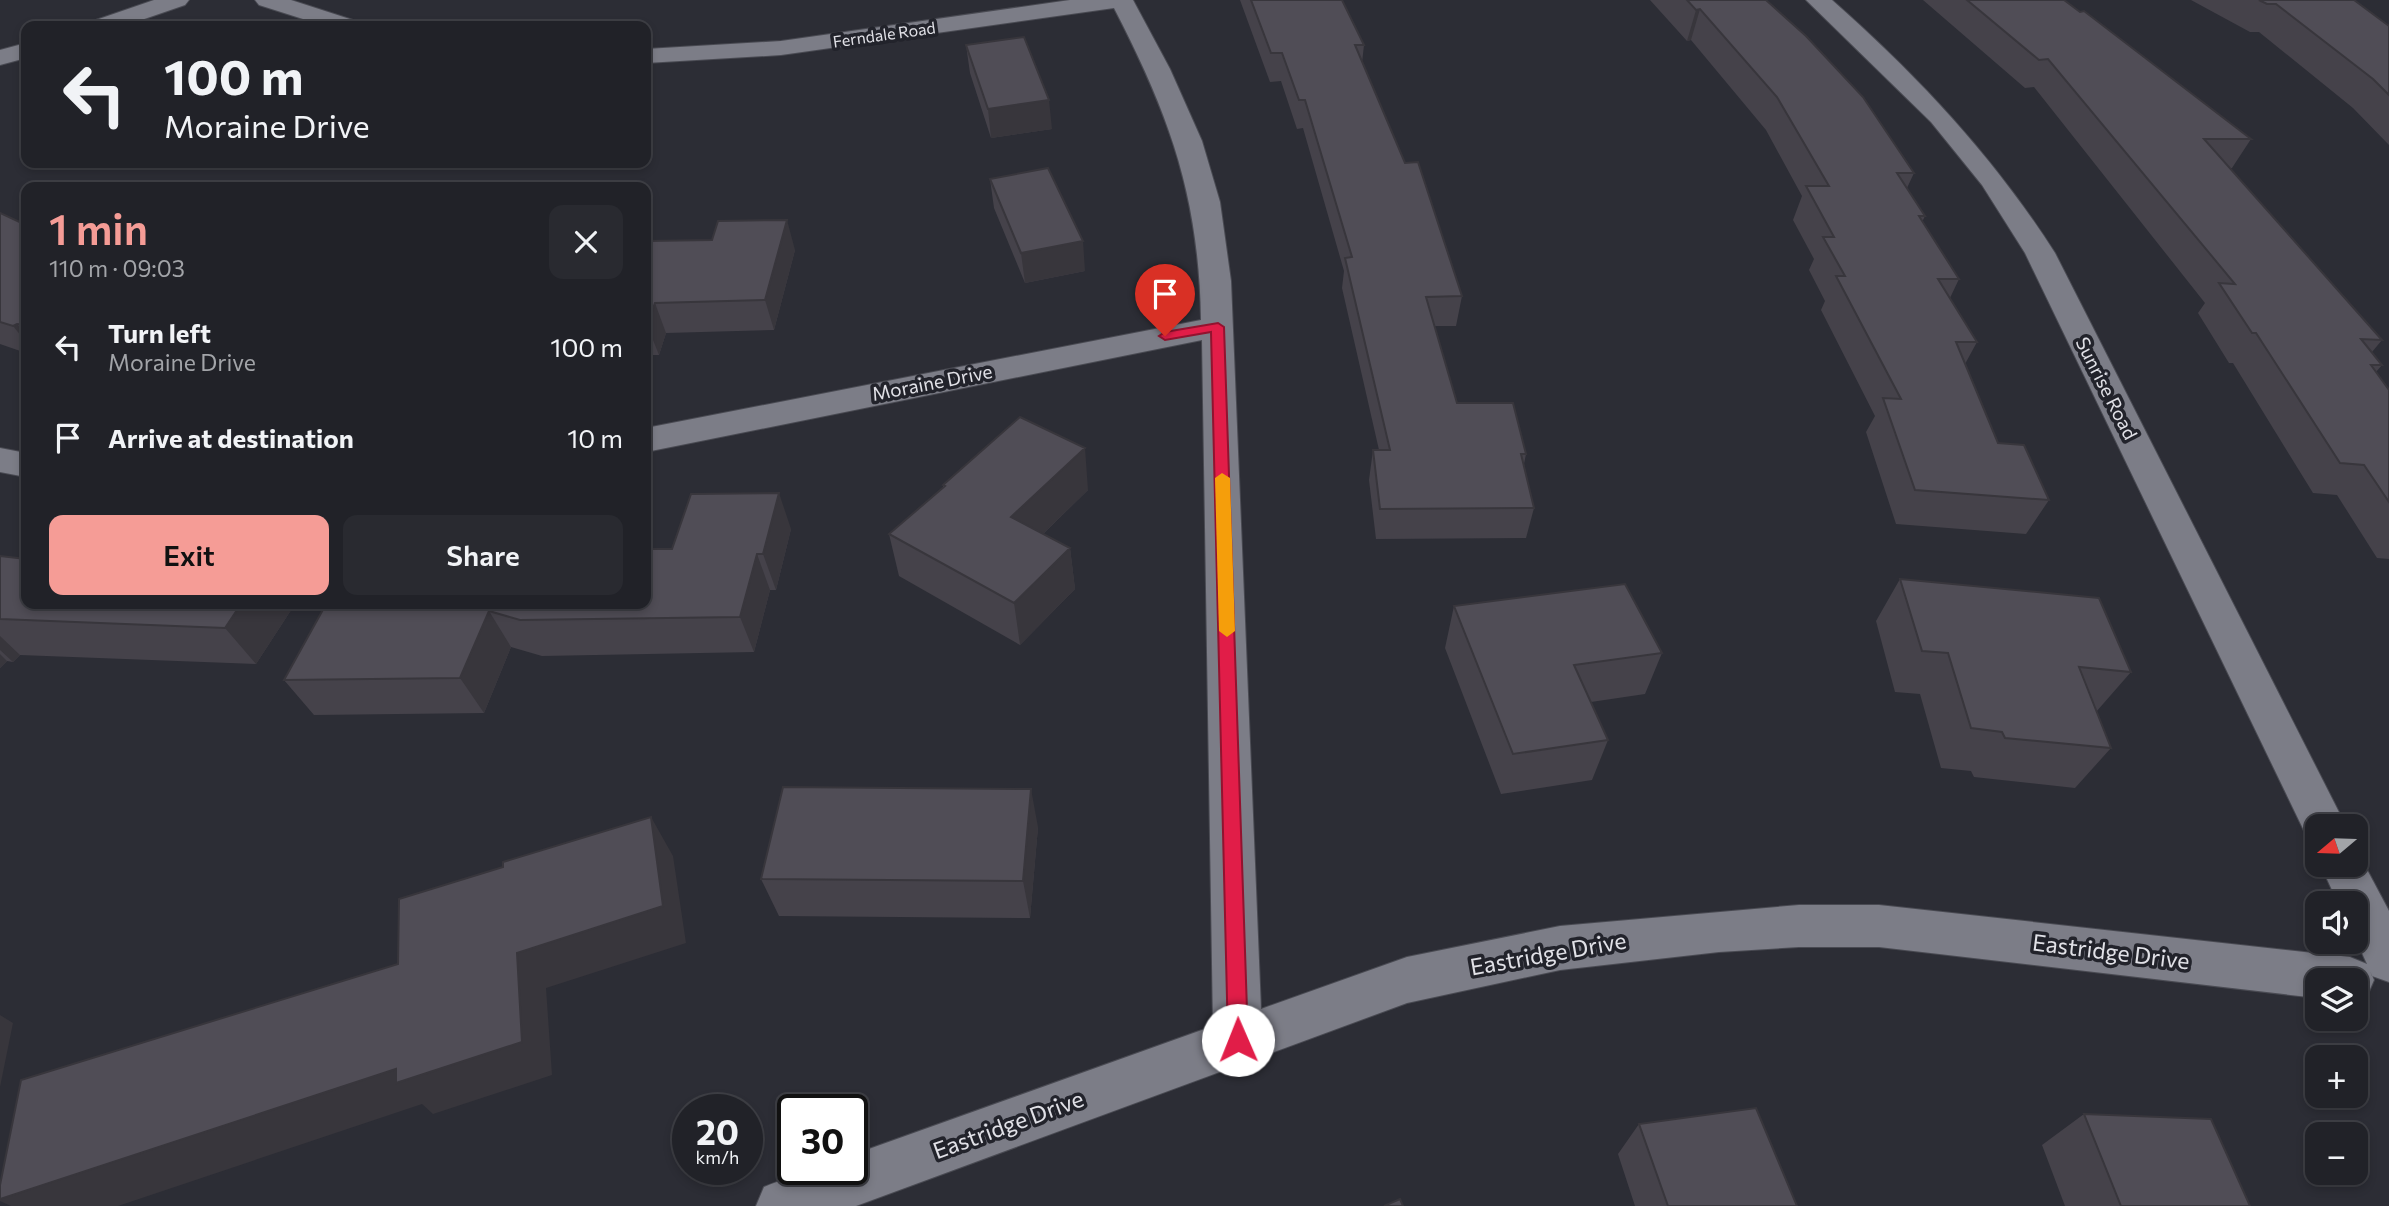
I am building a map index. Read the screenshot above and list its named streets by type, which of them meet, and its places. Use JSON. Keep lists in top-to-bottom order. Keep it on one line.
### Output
{"streets":{"street":["Ferndale Road","Moraine Drive","Sunrise Road","Eastridge Drive"]},"north":"left","page":{"turn":["100 m","Moraine Drive"],"heading":["1 min","110 m · 09:03"],"list":[{"name":"Turn left","note":"Moraine Drive","value":"100 m"},{"name":"Arrive at destination","value":"10 m"}],"buttons":["Exit","Share"],"map_buttons":["+","−"],"speed":"20 km/h","limit":"30"}}
